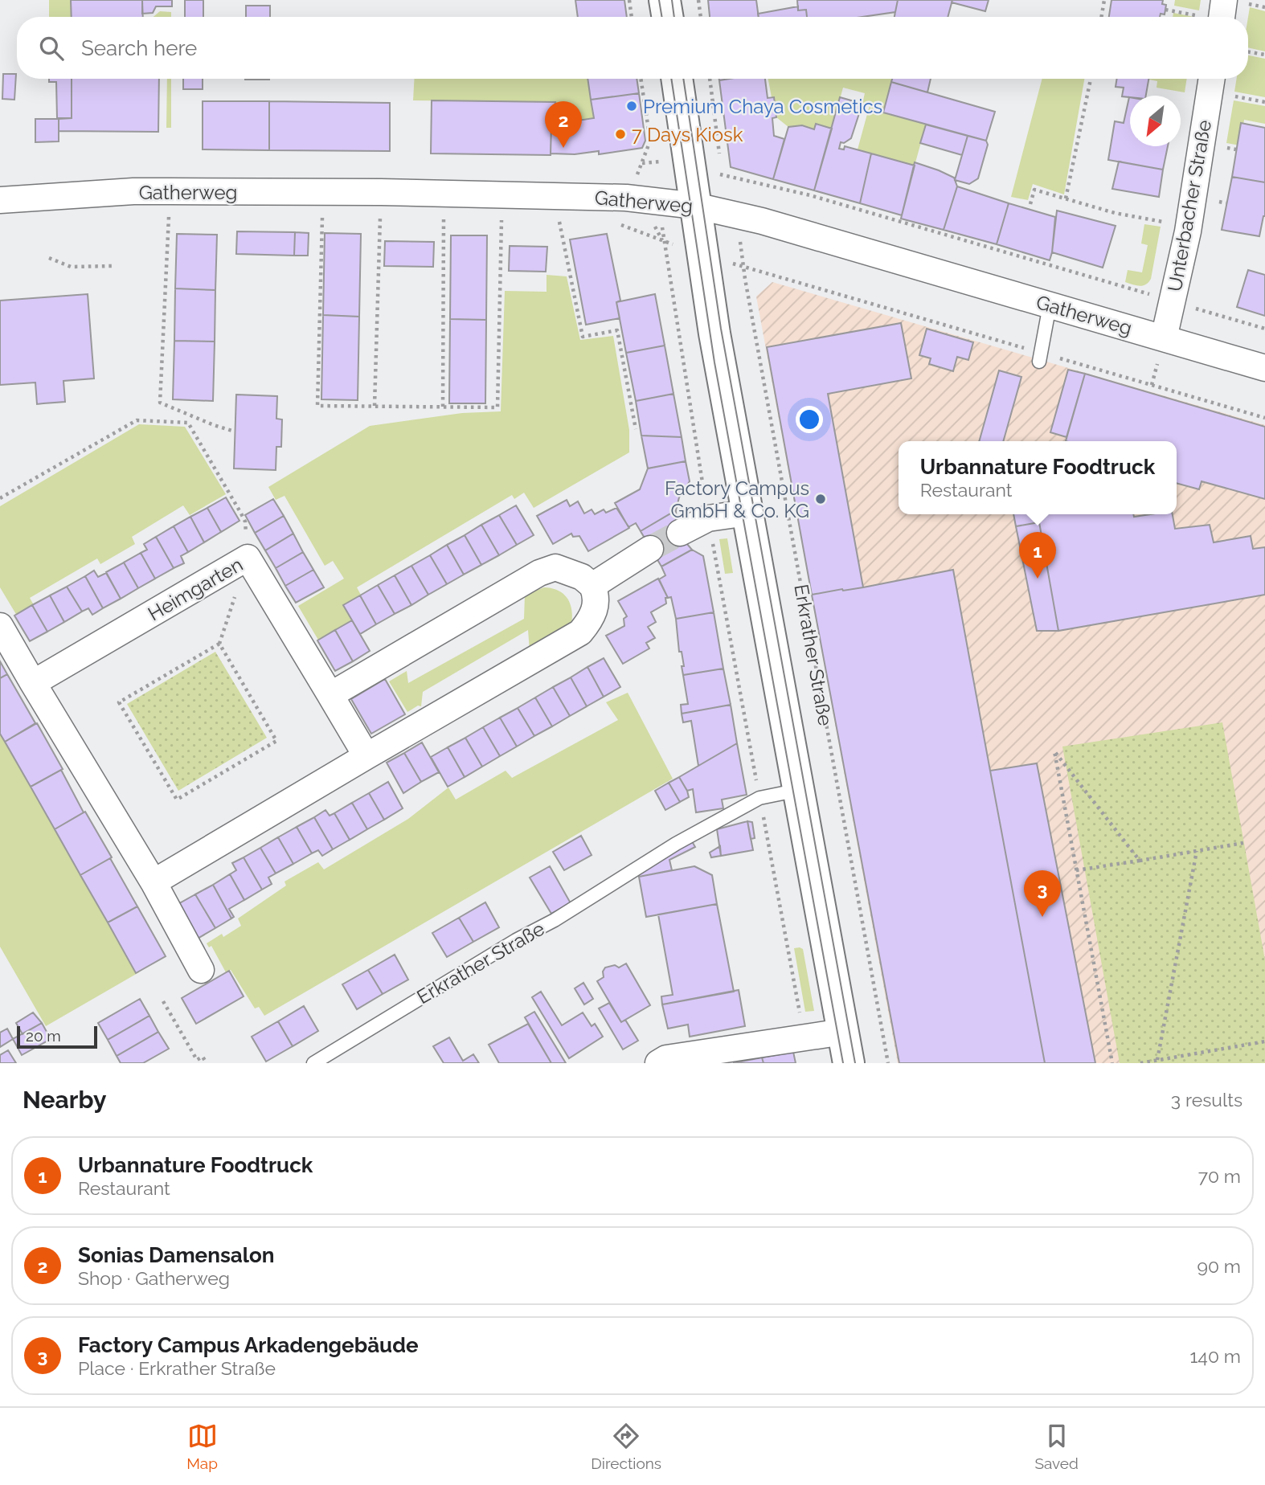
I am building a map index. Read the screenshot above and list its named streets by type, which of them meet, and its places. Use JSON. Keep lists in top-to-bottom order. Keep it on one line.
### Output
{"streets":{"main road":["Erkrather Straße"],"street":["Gatherweg","Unterbacher Straße","Heimgarten"]},"crossings":[["Gatherweg","Unterbacher Straße"],["Gatherweg","Erkrather Straße"]],"places":["Premium Chaya Cosmetics","7 Days Kiosk","Factory Campus GmbH & Co. KG"],"scale_bar":"20 m","north":"bottom left","page":{"search":"Search here","pins":["2","1","3"],"popup":["Urbannature Foodtruck","Restaurant"],"scale":"20 m","heading":["Nearby","3 results"],"list":[{"mark":"1","name":"Urbannature Foodtruck","note":"Restaurant","value":"70 m"},{"mark":"2","name":"Sonias Damensalon","note":"Shop · Gatherweg","value":"90 m"},{"mark":"3","name":"Factory Campus Arkadengebäude","note":"Place · Erkrather Straße","value":"140 m"}],"nav":["Map","Directions","Saved"]}}
